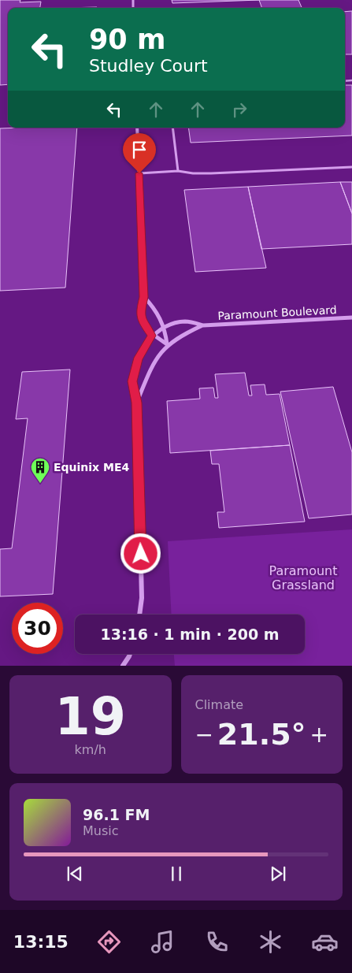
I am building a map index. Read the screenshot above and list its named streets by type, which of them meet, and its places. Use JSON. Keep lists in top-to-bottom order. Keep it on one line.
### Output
{"streets":{"street":["Paramount Boulevard"]},"parks":["Paramount Grassland"],"places":{"building":["Equinix ME4"]},"page":{"turn":["90 m","Studley Court"],"limit":"30","trip":"13:16 · 1 min · 200 m","tile":[["19","km/h"],"Climate"],"heat":["−","21.5°","+"],"song":["96.1 FM","Music"],"tabs":"13:15"}}
